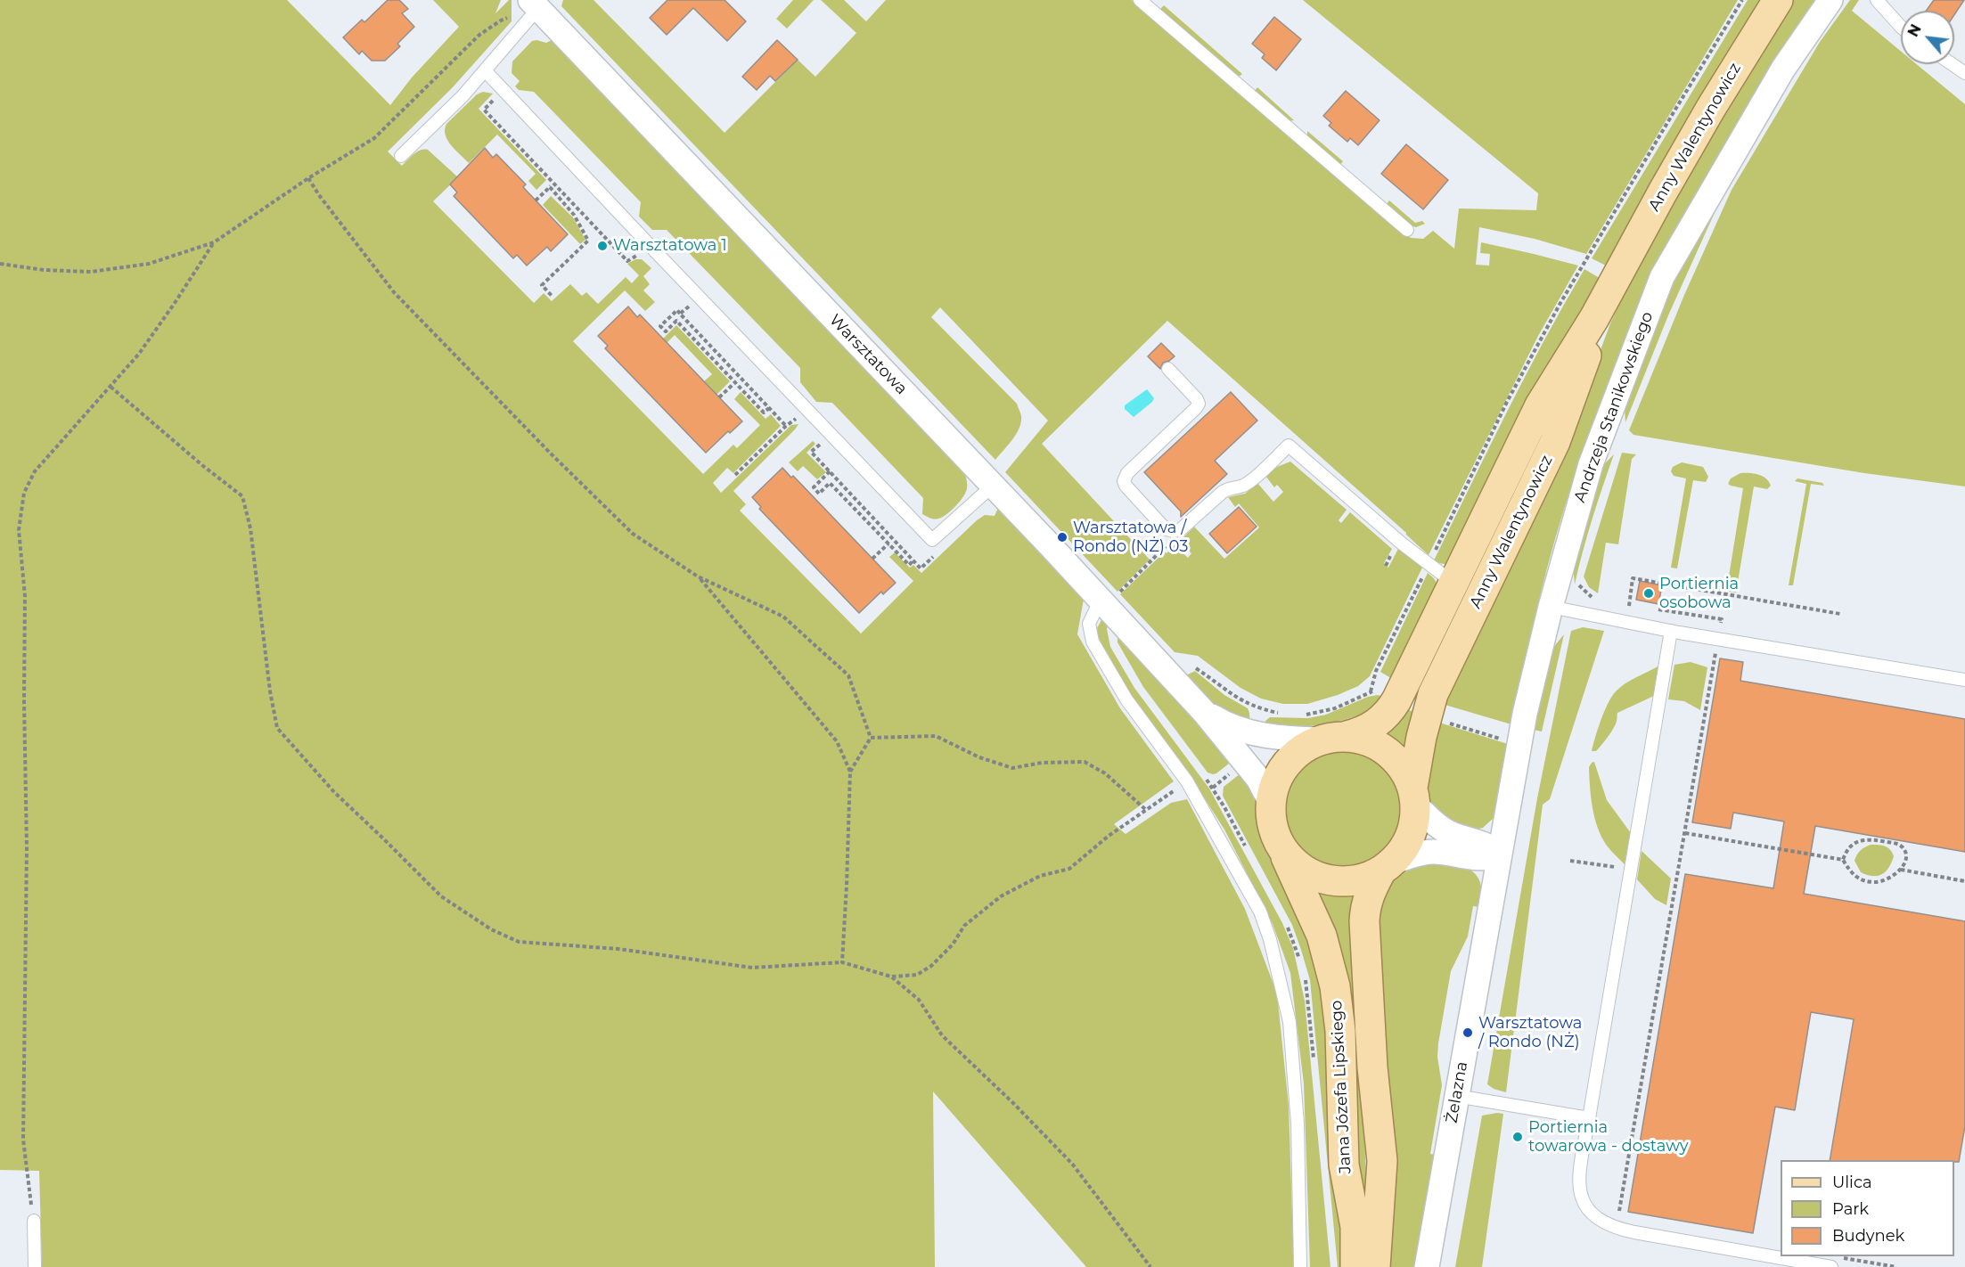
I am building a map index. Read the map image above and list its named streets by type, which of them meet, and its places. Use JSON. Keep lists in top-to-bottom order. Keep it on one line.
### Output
{"streets":{"main road":["Anny Walentynowicz","Jana Józefa Lipskiego"],"street":["Warsztatowa","Andrzeja Stanikowskiego","Żelazna"]},"crossings":[["Anny Walentynowicz","Warsztatowa"],["Anny Walentynowicz","Jana Józefa Lipskiego"],["Warsztatowa","Jana Józefa Lipskiego"],["Andrzeja Stanikowskiego","Żelazna"]],"places":["Warsztatowa 1","Warsztatowa / Rondo (NŻ) 03","Portiernia osobowa","Warsztatowa / Rondo (NŻ)","Portiernia towarowa - dostawy"],"legend":["Ulica","Park","Budynek"],"north":"top left"}
